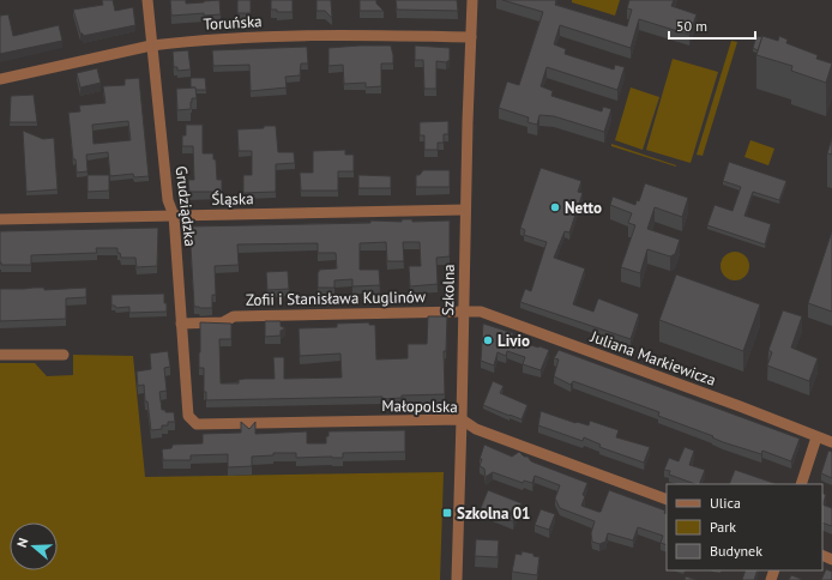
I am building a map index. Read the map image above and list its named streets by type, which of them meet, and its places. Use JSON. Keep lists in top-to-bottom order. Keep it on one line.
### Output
{"streets":{"street":["Toruńska","Śląska","Grudziądzka","Szkolna","Zofii i Stanisława Kuglinów","Juliana Markiewicza","Małopolska"]},"crossings":[["Toruńska","Grudziądzka"],["Toruńska","Szkolna"],["Śląska","Grudziądzka"],["Śląska","Szkolna"],["Grudziądzka","Zofii i Stanisława Kuglinów"],["Grudziądzka","Małopolska"],["Szkolna","Zofii i Stanisława Kuglinów"],["Szkolna","Juliana Markiewicza"],["Szkolna","Małopolska"],["Zofii i Stanisława Kuglinów","Juliana Markiewicza"]],"places":{"other":["Netto","Livio"],"transit":["Szkolna 01"]},"legend":["Ulica","Park","Budynek"],"scale_bar":"50 m","north":"left"}
